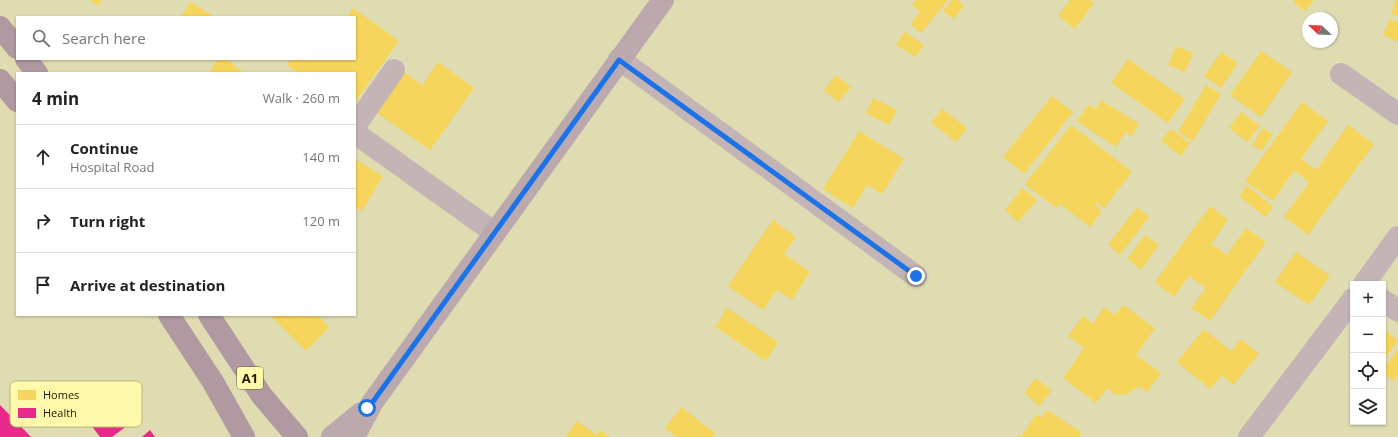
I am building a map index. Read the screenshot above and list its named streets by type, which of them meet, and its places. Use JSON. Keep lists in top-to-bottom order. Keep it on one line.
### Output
{"streets":{"highway":["A1"]},"legend":["Homes","Health"],"north":"top left","page":{"search":"Search here","heading":["4 min","Walk · 260 m"],"list":[["Continue","Hospital Road","140 m"],["Turn right","120 m"],"Arrive at destination"],"map_buttons":["+","−"]}}
